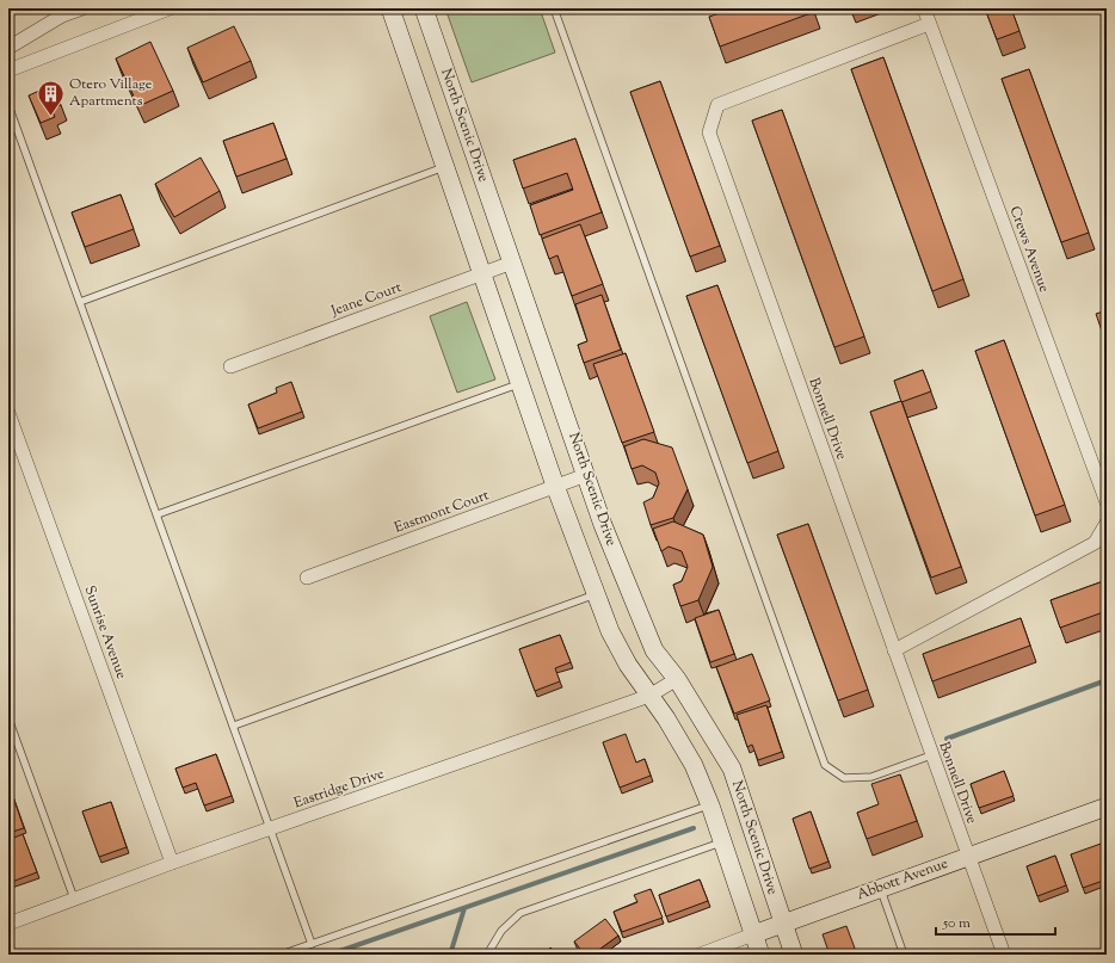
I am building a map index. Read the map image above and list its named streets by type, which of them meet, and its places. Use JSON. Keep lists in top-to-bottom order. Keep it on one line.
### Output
{"streets":{"main road":["North Scenic Drive","Abbott Avenue"],"street":["Crews Avenue","Jeane Court","Bonnell Drive","Eastmont Court","Sunrise Avenue","Eastridge Drive"]},"crossings":[["North Scenic Drive","Jeane Court"],["North Scenic Drive","Eastmont Court"],["North Scenic Drive","Eastridge Drive"],["North Scenic Drive","Abbott Avenue"],["Crews Avenue","Bonnell Drive"],["Bonnell Drive","Abbott Avenue"],["Sunrise Avenue","Eastridge Drive"]],"places":{"building":["Otero Village Apartments"]},"scale_bar":"50 m"}
